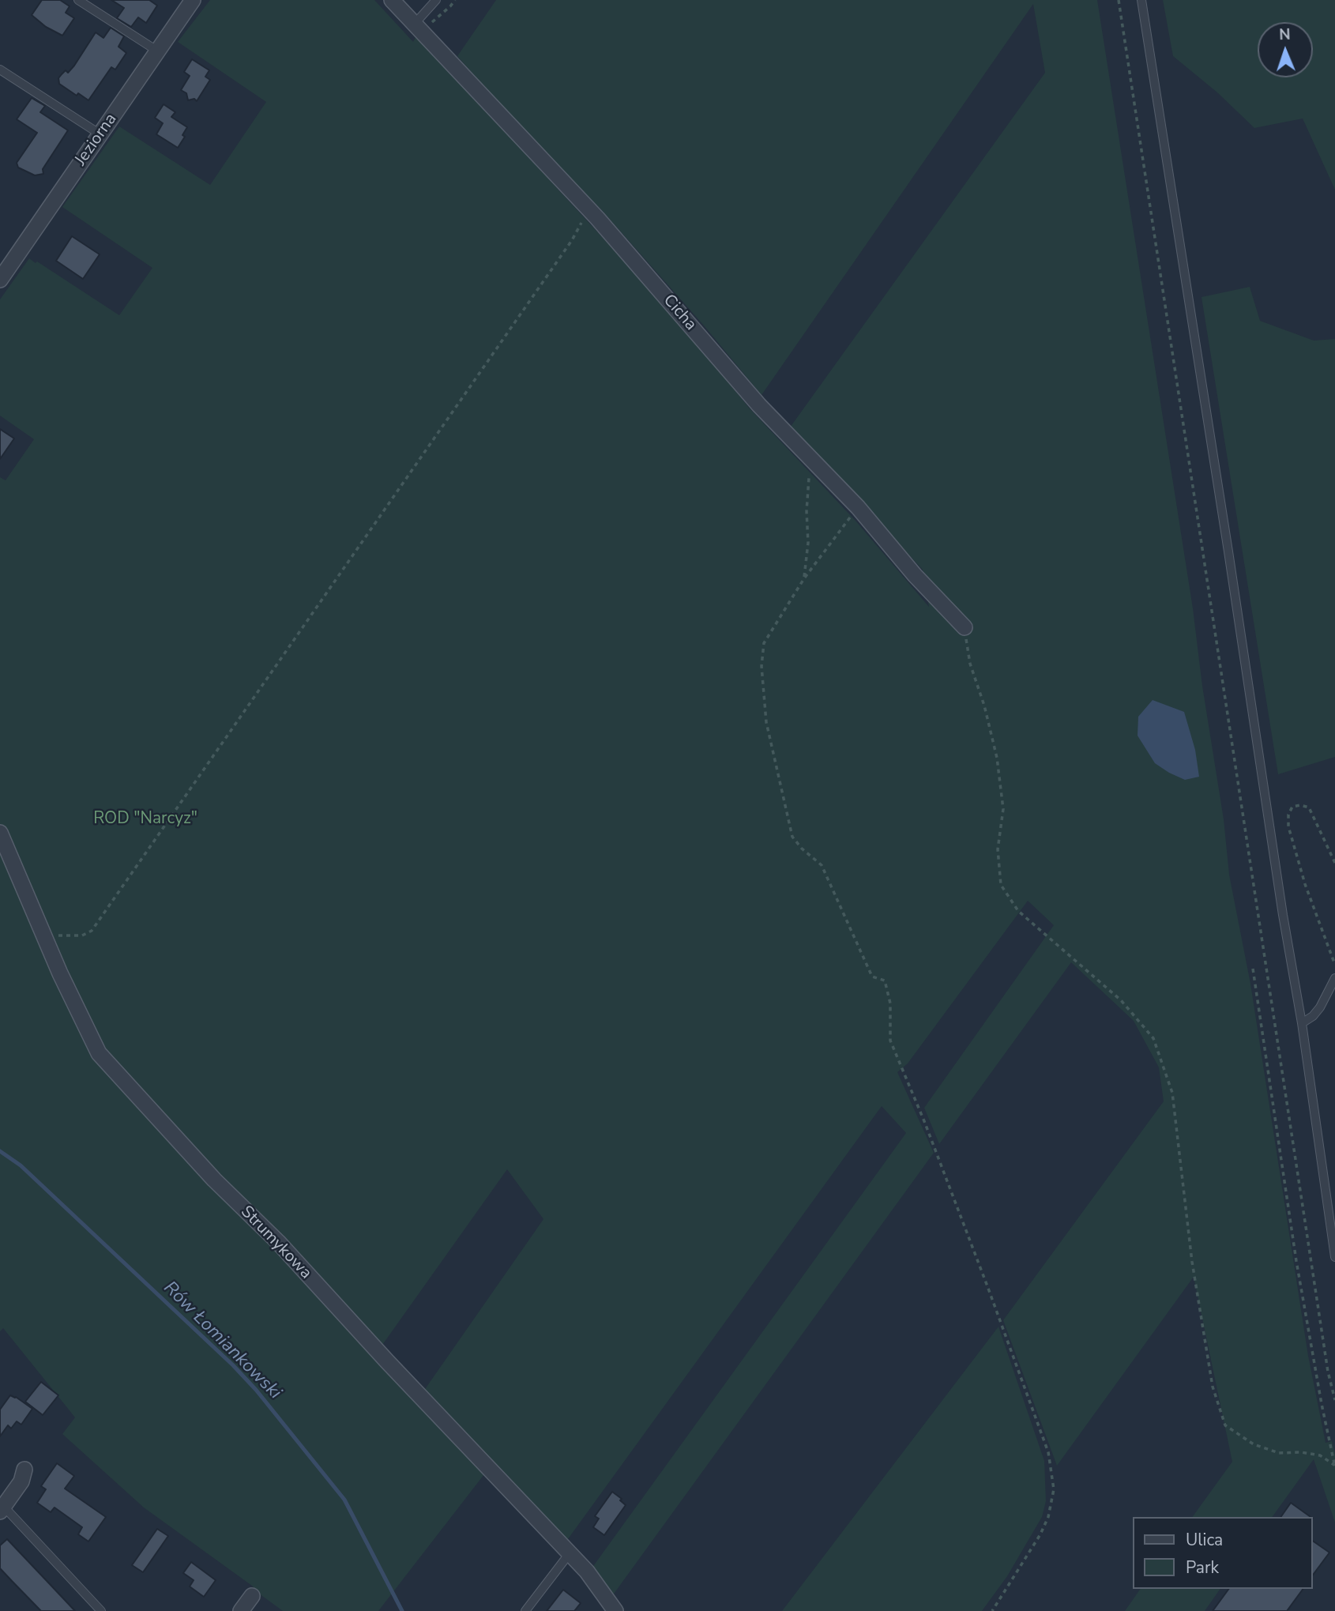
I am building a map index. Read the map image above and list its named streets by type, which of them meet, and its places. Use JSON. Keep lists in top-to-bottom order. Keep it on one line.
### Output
{"streets":{"street":["Jeziorna","Cicha","Strumykowa"]},"water":["Rów Łomiankowski"],"parks":["ROD \"Narcyz\""],"legend":["Ulica","Park"],"north":"top"}
